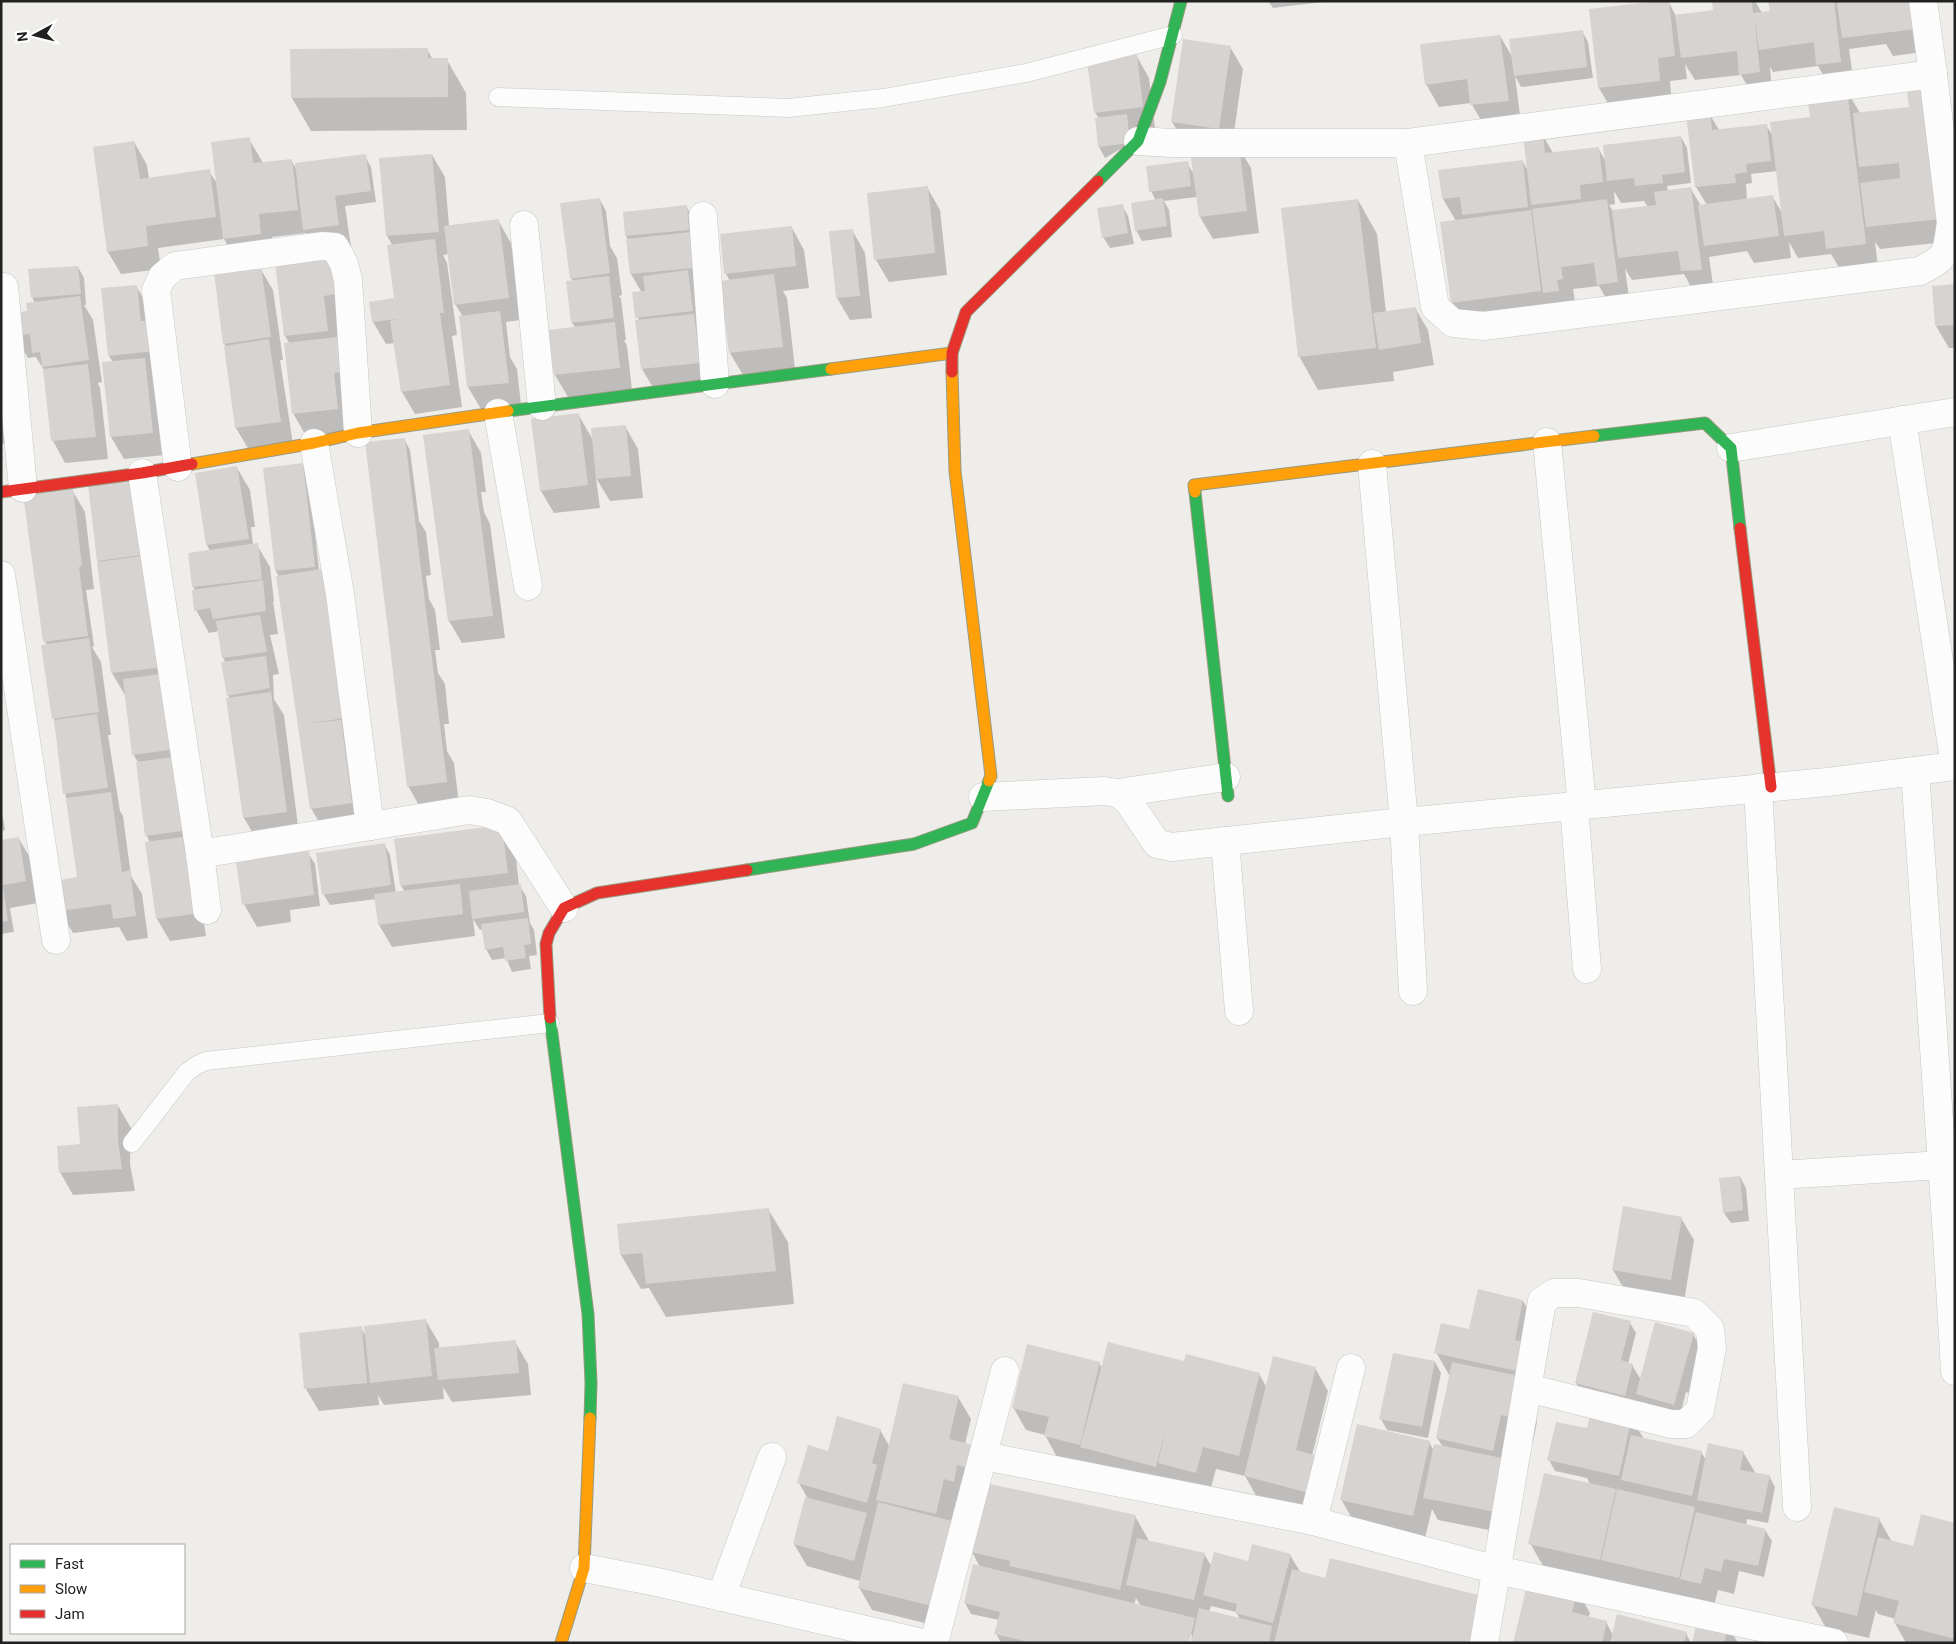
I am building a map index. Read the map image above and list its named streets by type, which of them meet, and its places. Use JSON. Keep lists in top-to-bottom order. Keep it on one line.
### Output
{"legend":["Fast","Slow","Jam"],"north":"left"}
